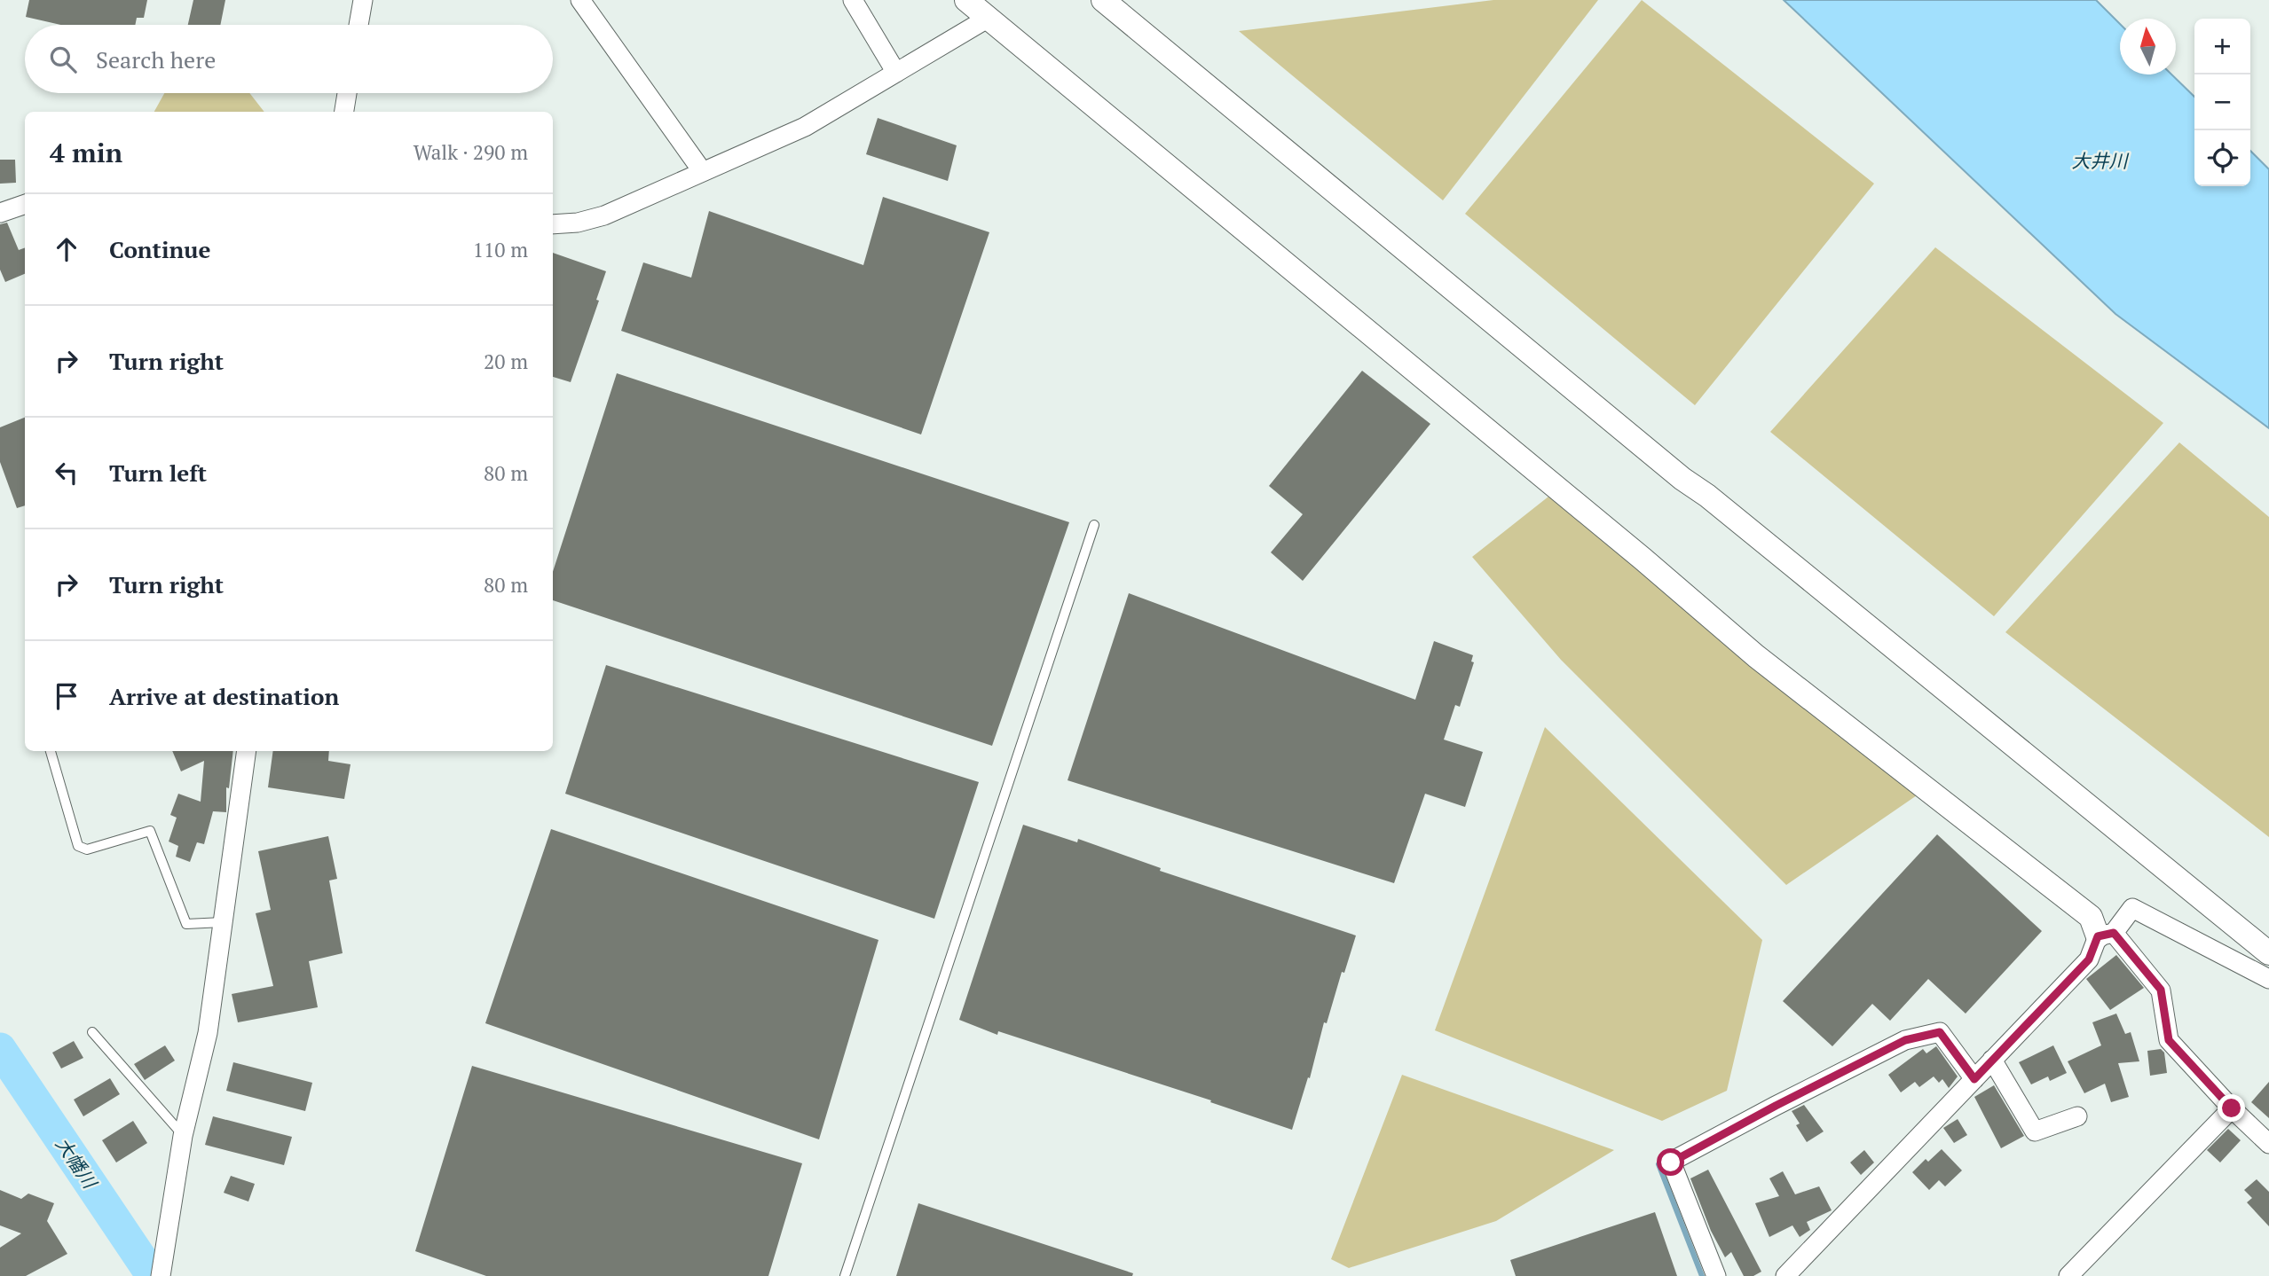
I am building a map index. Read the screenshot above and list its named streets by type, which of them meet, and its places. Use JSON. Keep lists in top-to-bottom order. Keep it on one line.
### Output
{"water":["大井川","大幡川"],"north":"top","page":{"map_buttons":["+","−"],"search":"Search here","heading":["4 min","Walk · 290 m"],"list":[["Continue","110 m"],["Turn right","20 m"],["Turn left","80 m"],["Turn right","80 m"],"Arrive at destination"]}}
